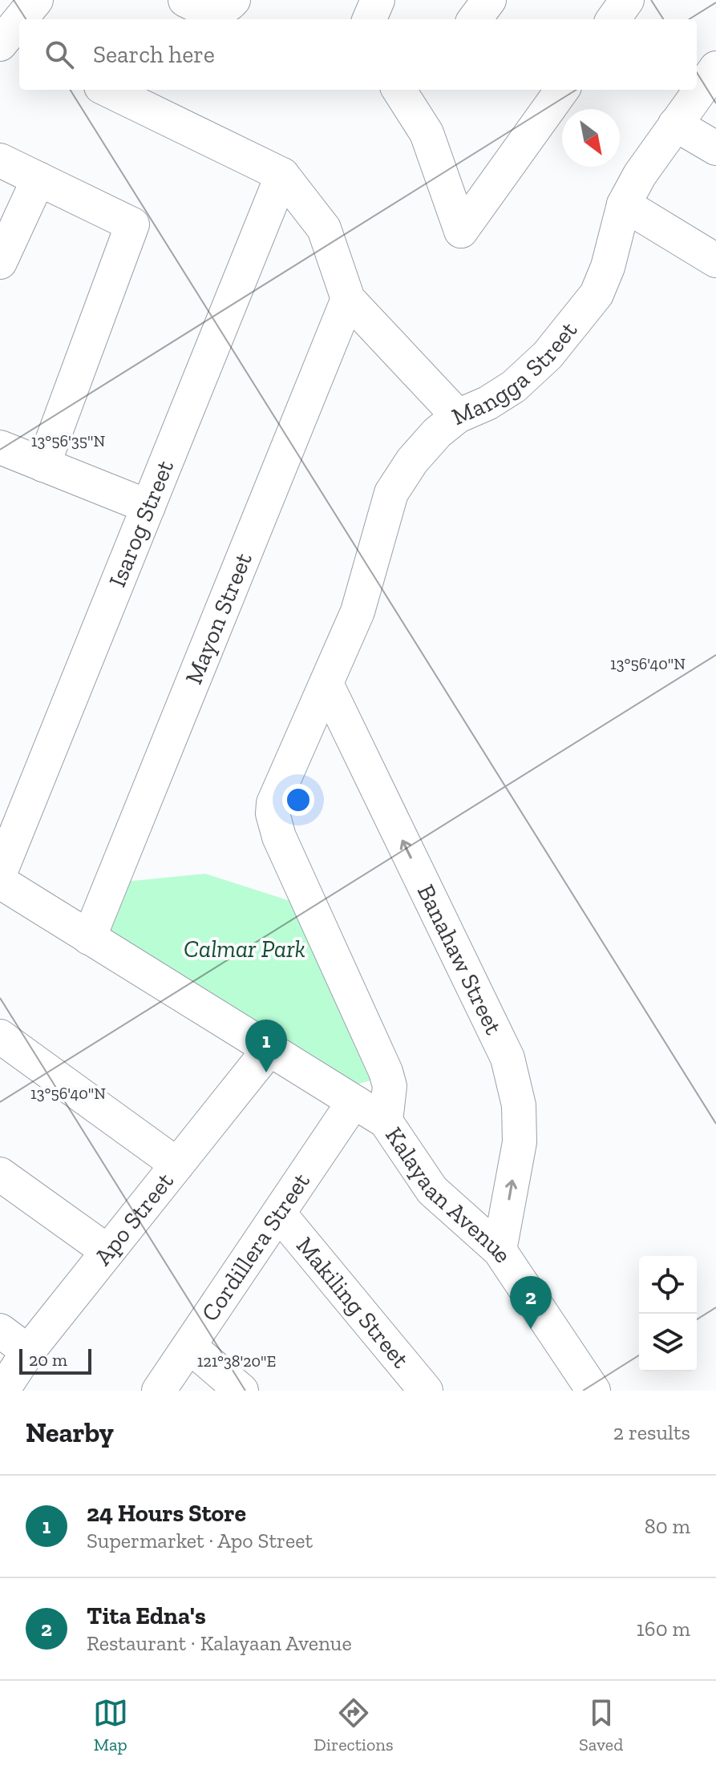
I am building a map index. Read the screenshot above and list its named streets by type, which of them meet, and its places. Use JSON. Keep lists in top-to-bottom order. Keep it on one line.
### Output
{"streets":{"street":["Mangga Street","Isarog Street","Mayon Street","Banahaw Street","Kalayaan Avenue","Apo Street","Cordillera Street","Makiling Street"]},"crossings":[["Mangga Street","Banahaw Street"],["Mangga Street","Kalayaan Avenue"],["Mayon Street","Kalayaan Avenue"],["Banahaw Street","Kalayaan Avenue"],["Kalayaan Avenue","Apo Street"],["Kalayaan Avenue","Cordillera Street"],["Cordillera Street","Makiling Street"]],"one_way":["Banahaw Street"],"parks":["Calmar Park"],"scale_bar":"20 m","north":"bottom right","page":{"search":"Search here","pins":["1","2"],"scale":"20 m","heading":["Nearby","2 results"],"list":[{"mark":"1","name":"24 Hours Store","note":"Supermarket · Apo Street","value":"80 m"},{"mark":"2","name":"Tita Edna's","note":"Restaurant · Kalayaan Avenue","value":"160 m"}],"nav":["Map","Directions","Saved"]},"coordinates":["13°56'35\"N","13°56'40\"N","121°38'20\"E"]}
